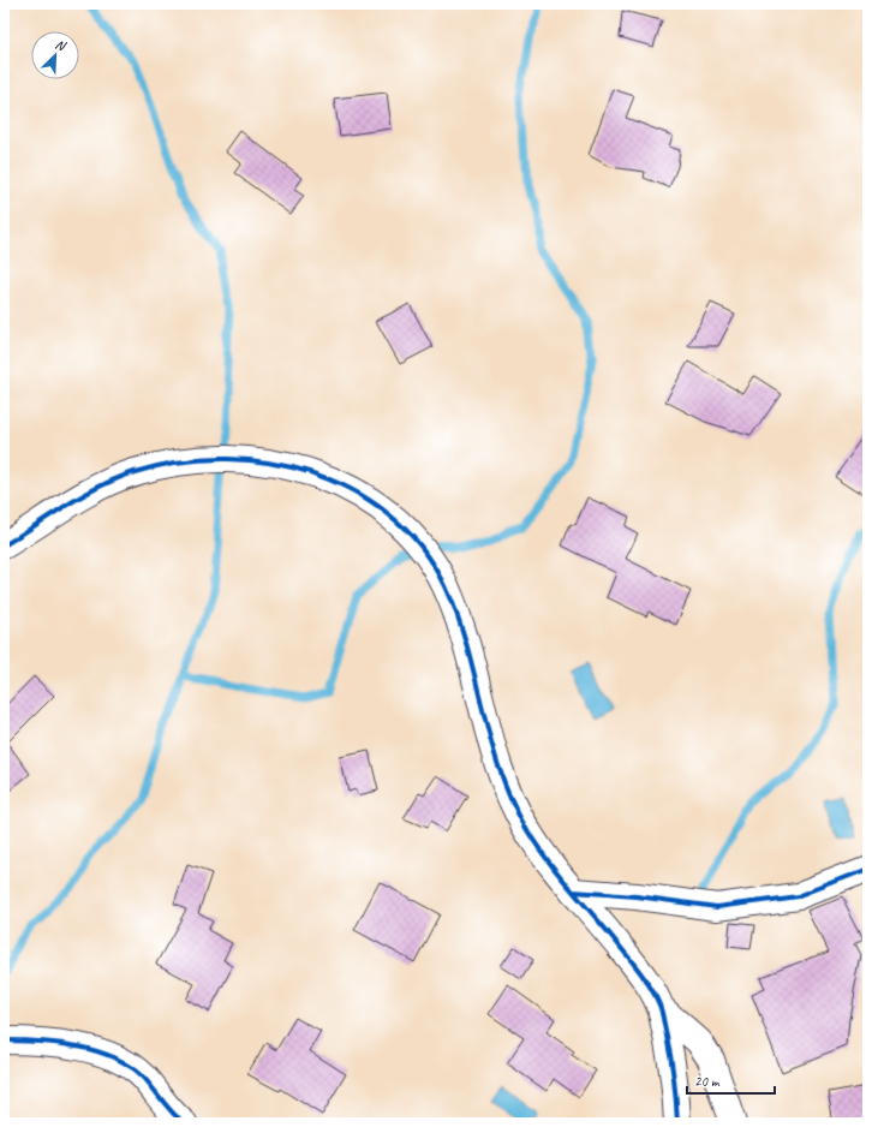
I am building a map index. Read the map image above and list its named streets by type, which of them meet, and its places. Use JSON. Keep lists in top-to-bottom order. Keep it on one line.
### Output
{"scale_bar":"20 m","north":"top right"}
